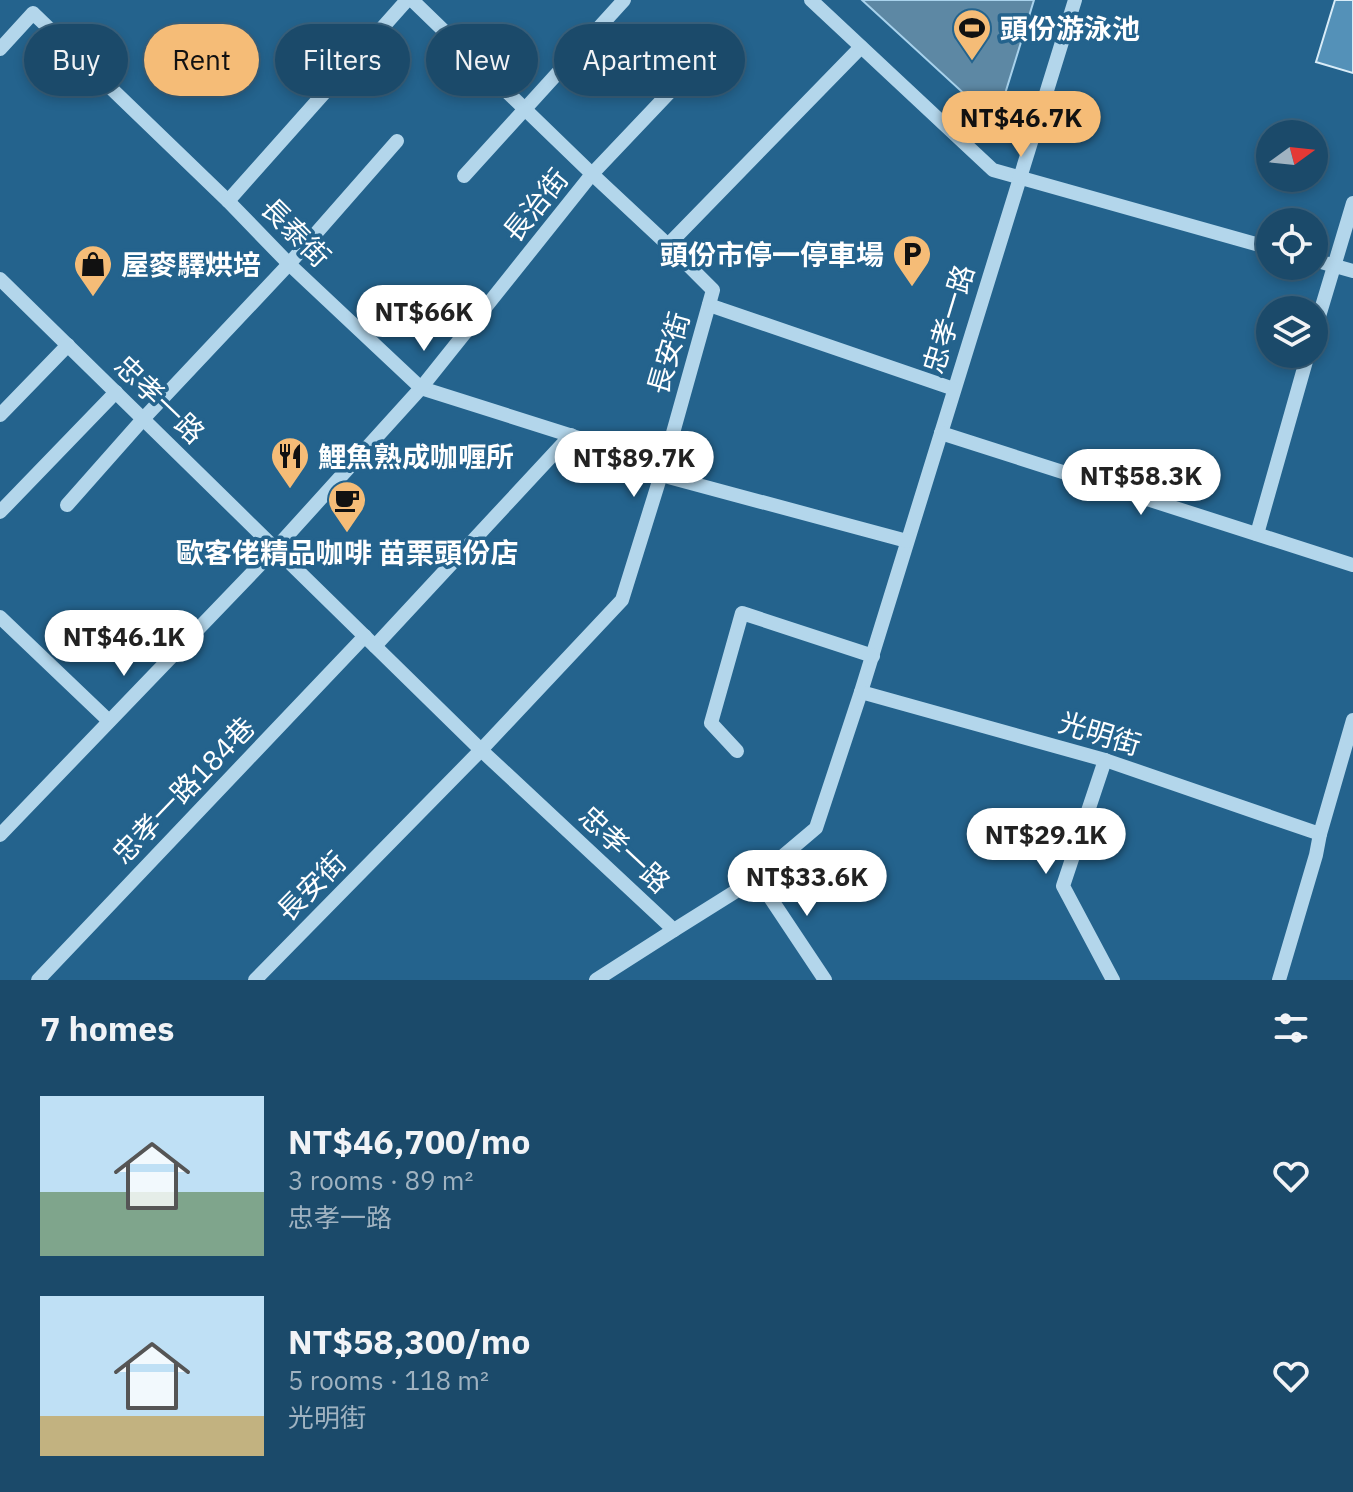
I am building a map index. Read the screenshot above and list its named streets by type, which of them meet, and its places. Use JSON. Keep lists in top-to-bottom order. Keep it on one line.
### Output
{"streets":{"street":["長治街","長泰街","忠孝一路","長安街","光明街","忠孝一路184巷"]},"crossings":[["長治街","長泰街"],["長治街","忠孝一路"],["長治街","長安街"],["長泰街","忠孝一路"],["長泰街","長安街"],["長泰街","忠孝一路184巷"],["忠孝一路","長安街"],["忠孝一路","光明街"],["忠孝一路","忠孝一路184巷"]],"places":{"sports":["頭份游泳池"],"parking":["頭份市停一停車場"],"shop":["屋麥驛烘培"],"restaurant":["鯉魚熟成咖喱所"],"cafe":["歐客佬精品咖啡 苗栗頭份店"]},"north":"right","page":{"chip":["Buy","Rent","Filters","New","Apartment"],"price":["NT$46.7K","NT$66K","NT$89.7K","NT$58.3K","NT$46.1K","NT$29.1K","NT$33.6K"],"heading":"7 homes","list":[{"name":"NT$46,700/mo","note":"3 rooms · 89 m² · 忠孝一路"},{"name":"NT$58,300/mo","note":"5 rooms · 118 m² · 光明街"}]}}
